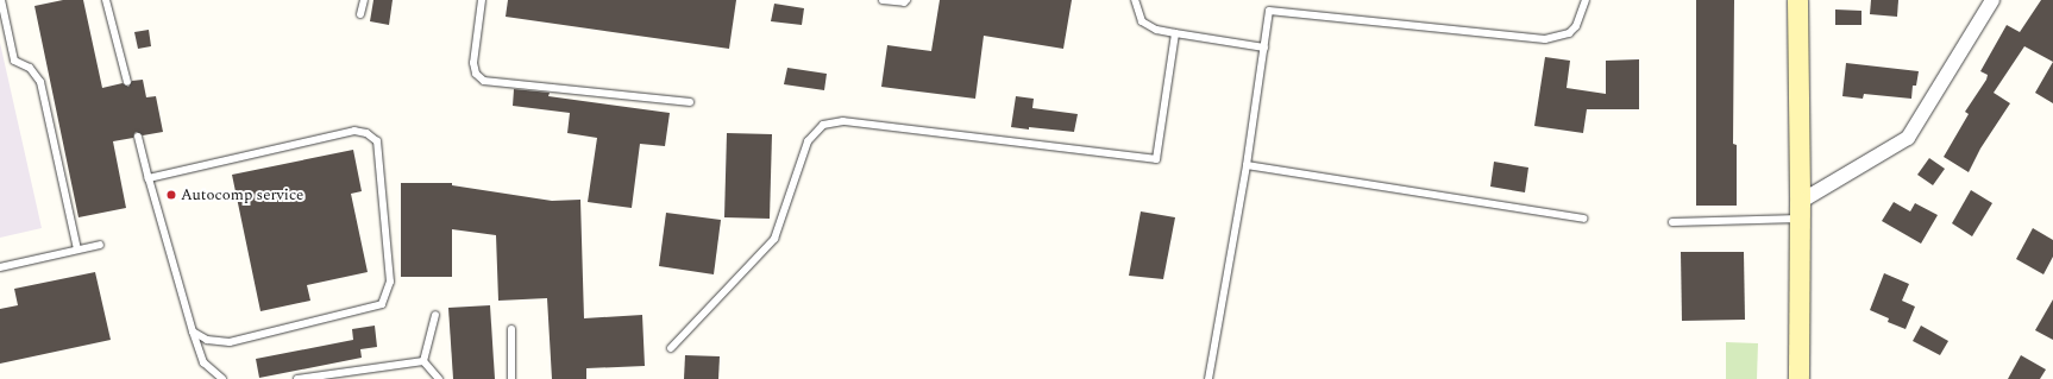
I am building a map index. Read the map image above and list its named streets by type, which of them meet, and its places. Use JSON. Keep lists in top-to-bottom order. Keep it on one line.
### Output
{"places":["Autocomp service"]}
